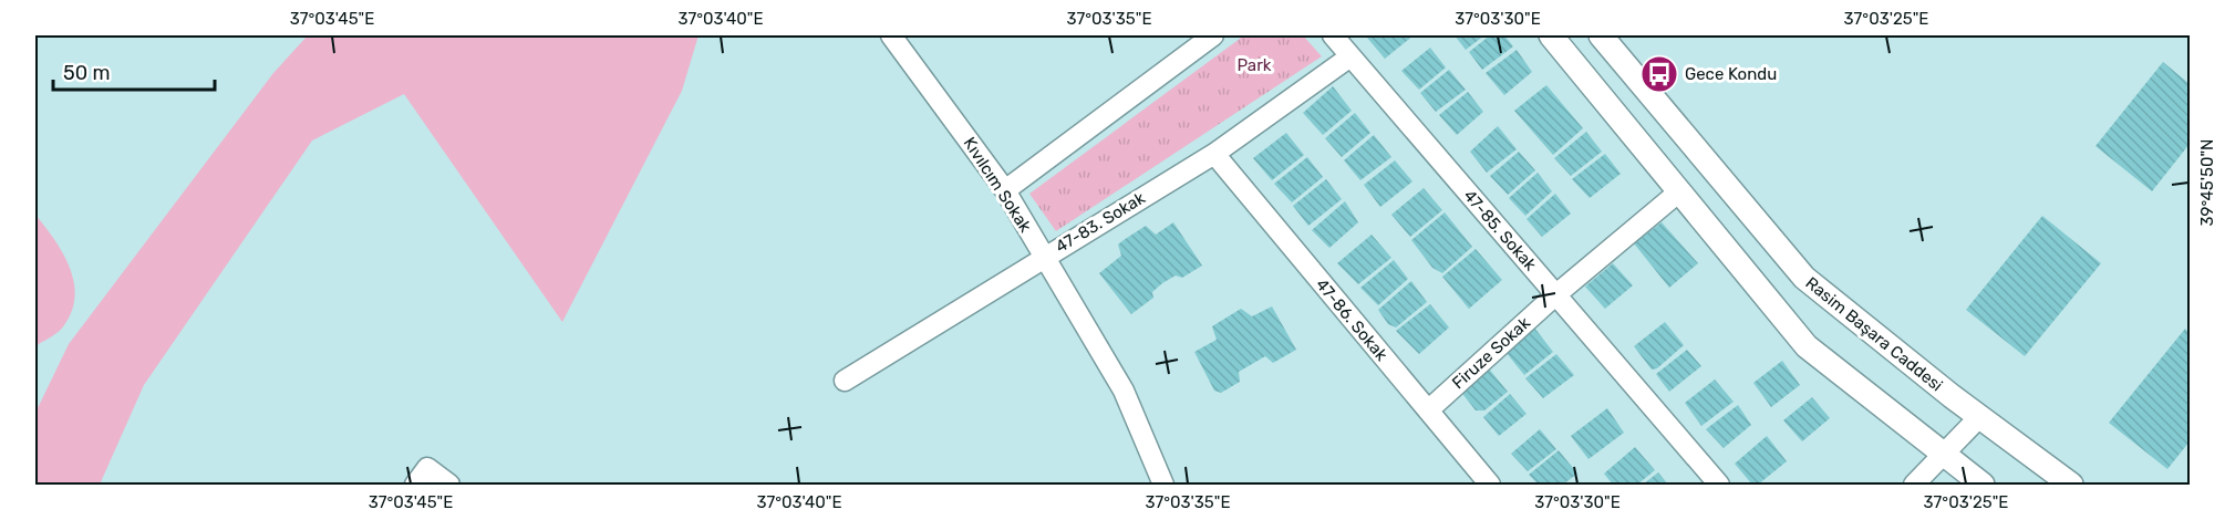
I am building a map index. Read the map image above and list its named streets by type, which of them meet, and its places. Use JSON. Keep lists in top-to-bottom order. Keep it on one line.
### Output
{"streets":{"street":["Kıvılcım Sokak","47-83. Sokak","47-85. Sokak","47-86. Sokak","Rasim Başara Caddesi","Firuze Sokak"]},"crossings":[["Kıvılcım Sokak","47-83. Sokak"],["47-83. Sokak","47-85. Sokak"],["47-83. Sokak","47-86. Sokak"],["47-85. Sokak","Firuze Sokak"],["47-86. Sokak","Firuze Sokak"]],"parks":["Park"],"places":{"bus stop":["Gece Kondu"]},"scale_bar":"50 m","coordinates":["37°03'45\"E","37°03'40\"E","37°03'35\"E","37°03'30\"E","37°03'25\"E","39°45'50\"N"]}
